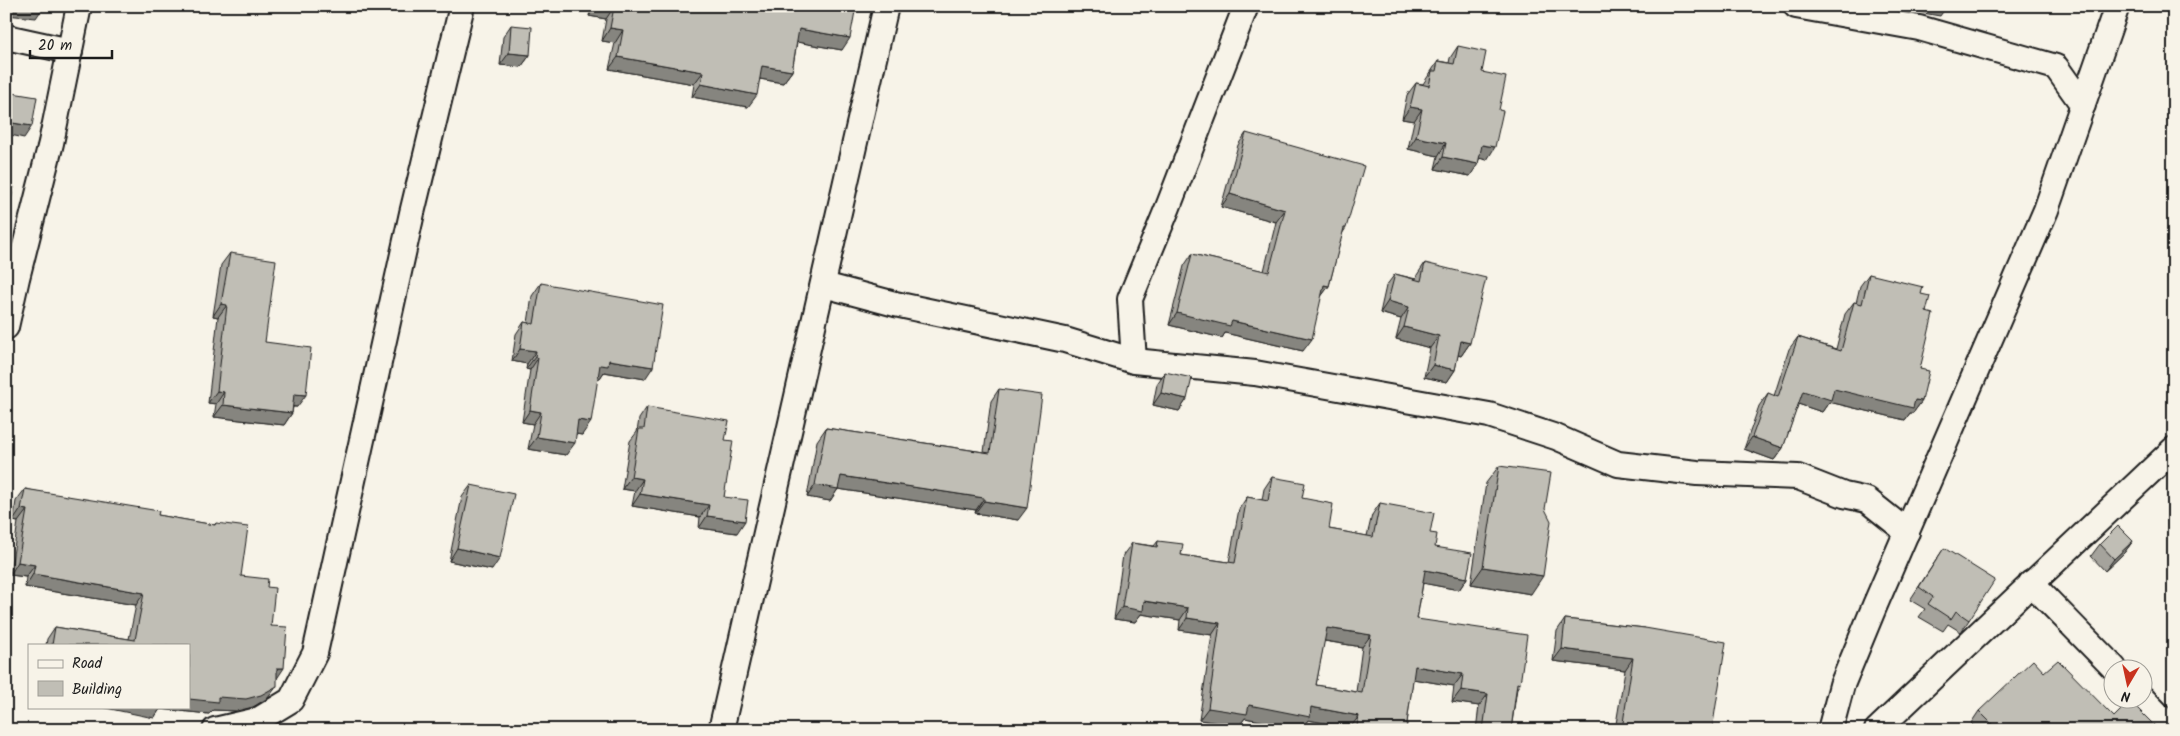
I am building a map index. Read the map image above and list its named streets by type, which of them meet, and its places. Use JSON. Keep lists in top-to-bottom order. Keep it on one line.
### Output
{"legend":["Road","Building"],"scale_bar":"20 m","north":"bottom"}
